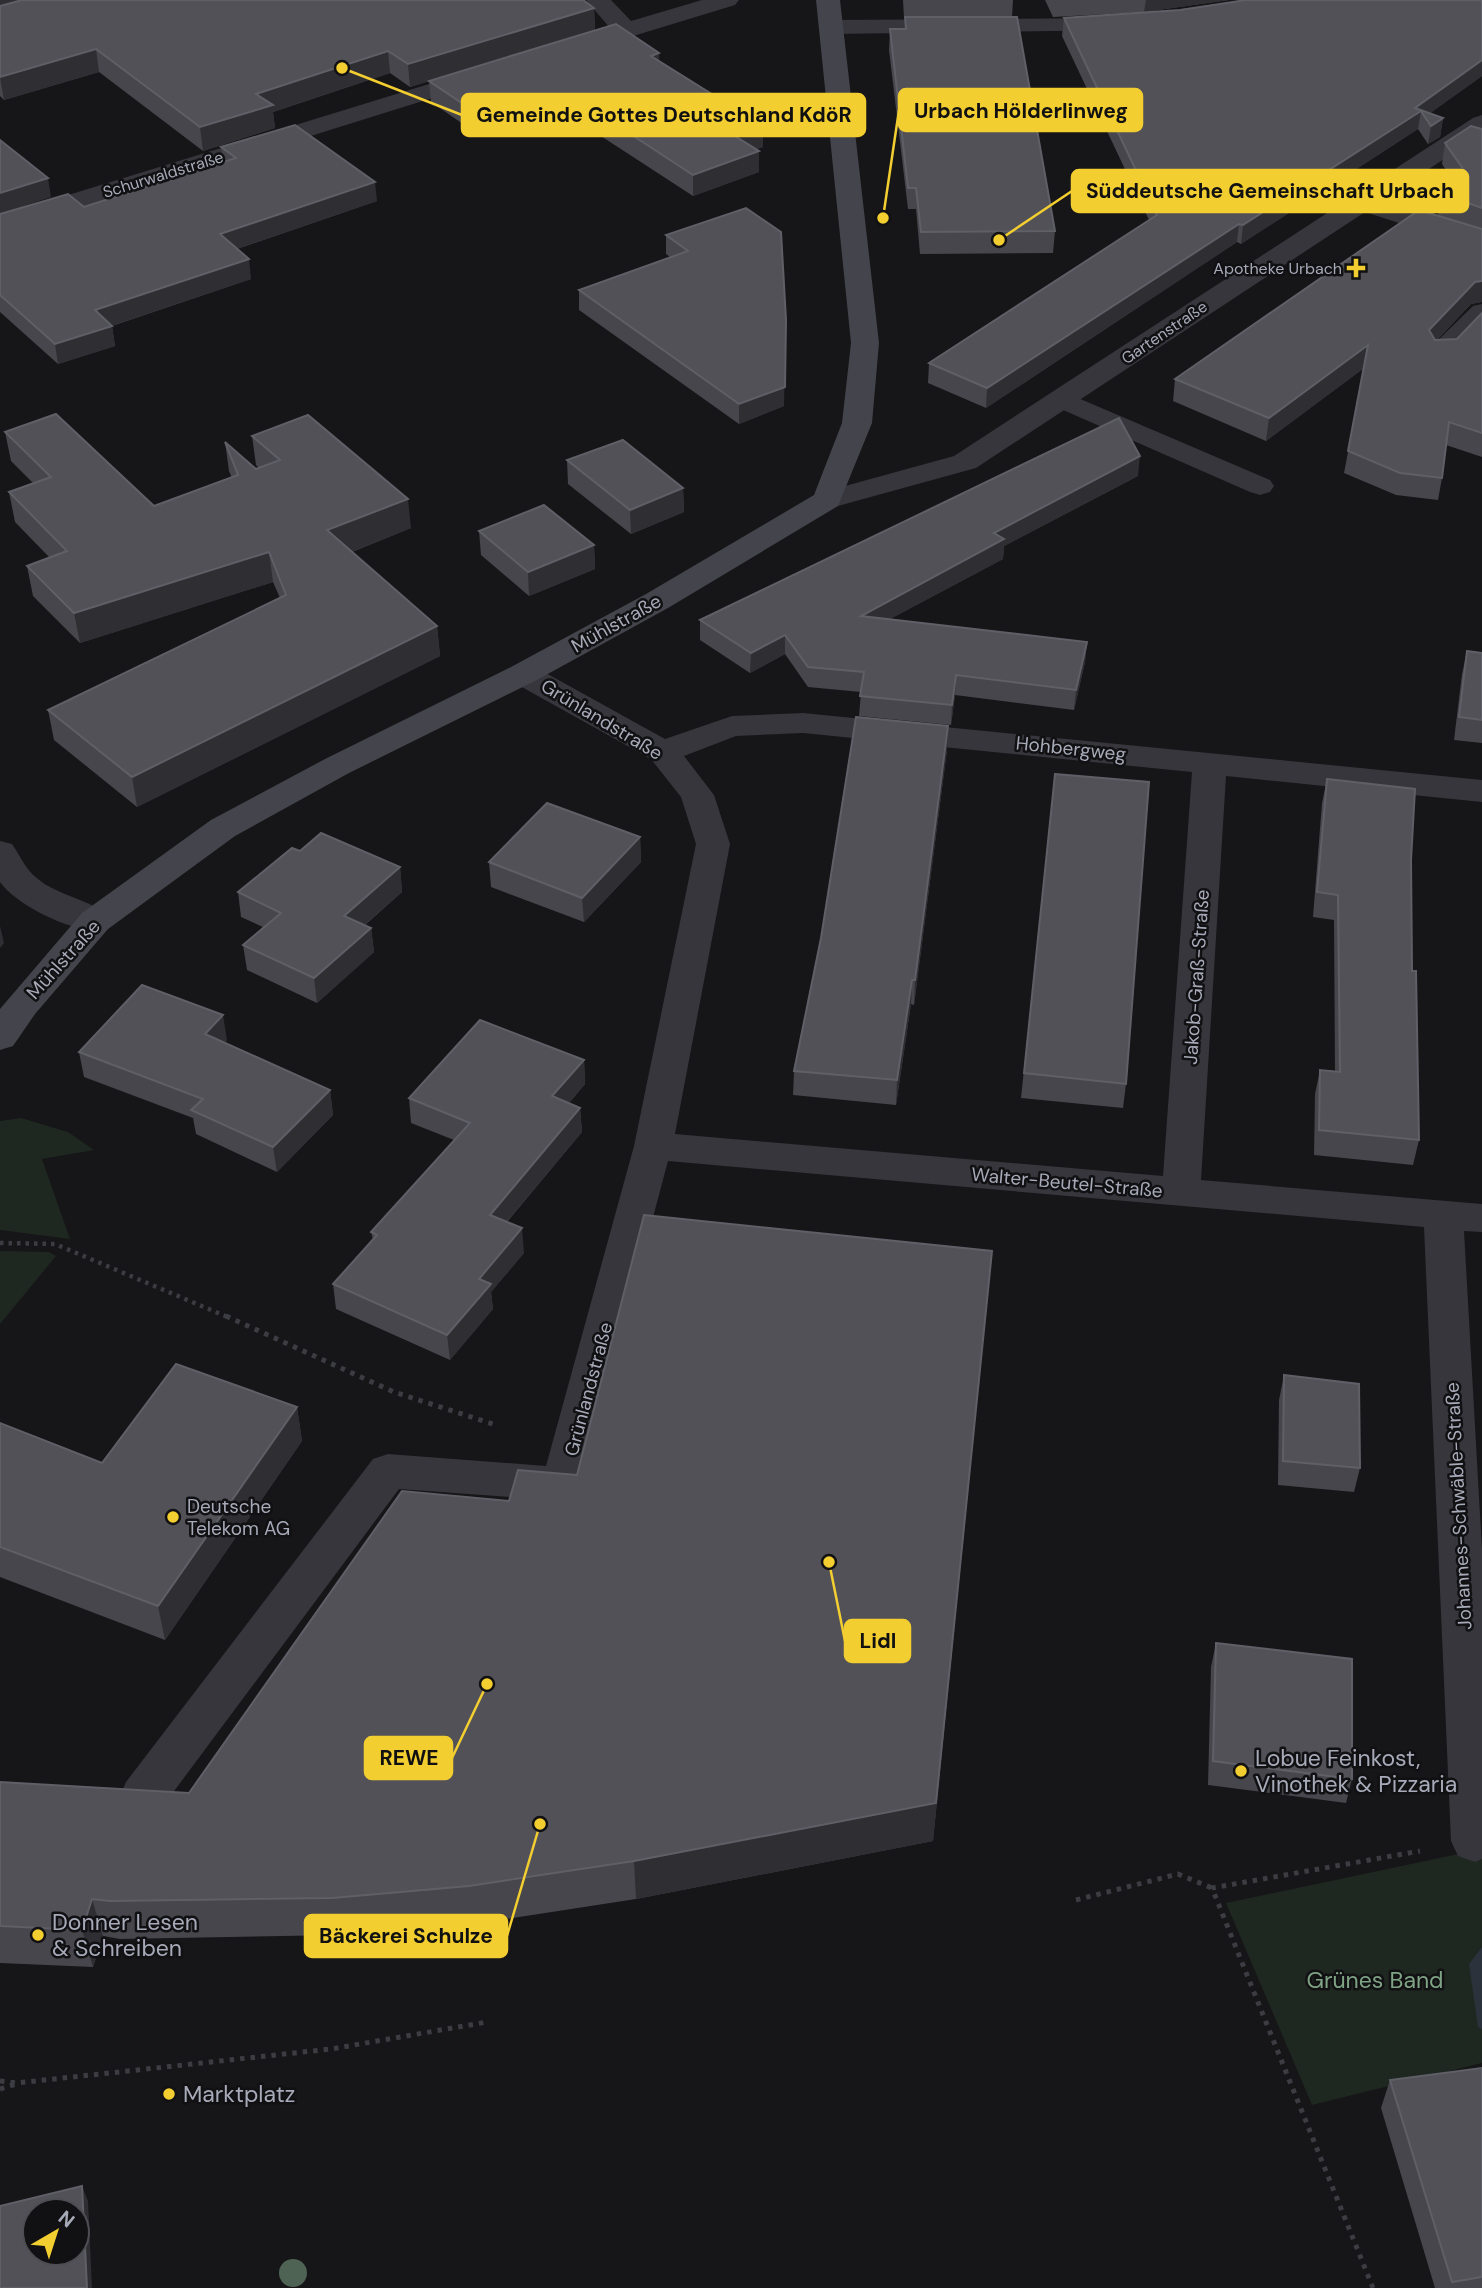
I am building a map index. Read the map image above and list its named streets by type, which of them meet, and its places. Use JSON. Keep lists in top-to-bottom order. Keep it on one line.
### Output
{"streets":{"street":["Schurwaldstraße","Gartenstraße","Mühlstraße","Grünlandstraße","Hohbergweg","Jakob-Graß-Straße","Walter-Beutel-Straße","Johannes-Schwäble-Straße"]},"crossings":[["Gartenstraße","Mühlstraße"],["Mühlstraße","Grünlandstraße"],["Grünlandstraße","Hohbergweg"],["Grünlandstraße","Walter-Beutel-Straße"],["Hohbergweg","Jakob-Graß-Straße"],["Jakob-Graß-Straße","Walter-Beutel-Straße"],["Walter-Beutel-Straße","Johannes-Schwäble-Straße"]],"parks":["Grünes Band"],"places":{"other":["Gemeinde Gottes Deutschland KdöR","Urbach Hölderlinweg","Süddeutsche Gemeinschaft Urbach","Deutsche Telekom AG","Lidl","REWE","Lobue Feinkost, Vinothek & Pizzaria","Bäckerei Schulze","Donner Lesen & Schreiben","Marktplatz"],"health":["Apotheke Urbach"]},"north":"top right"}
